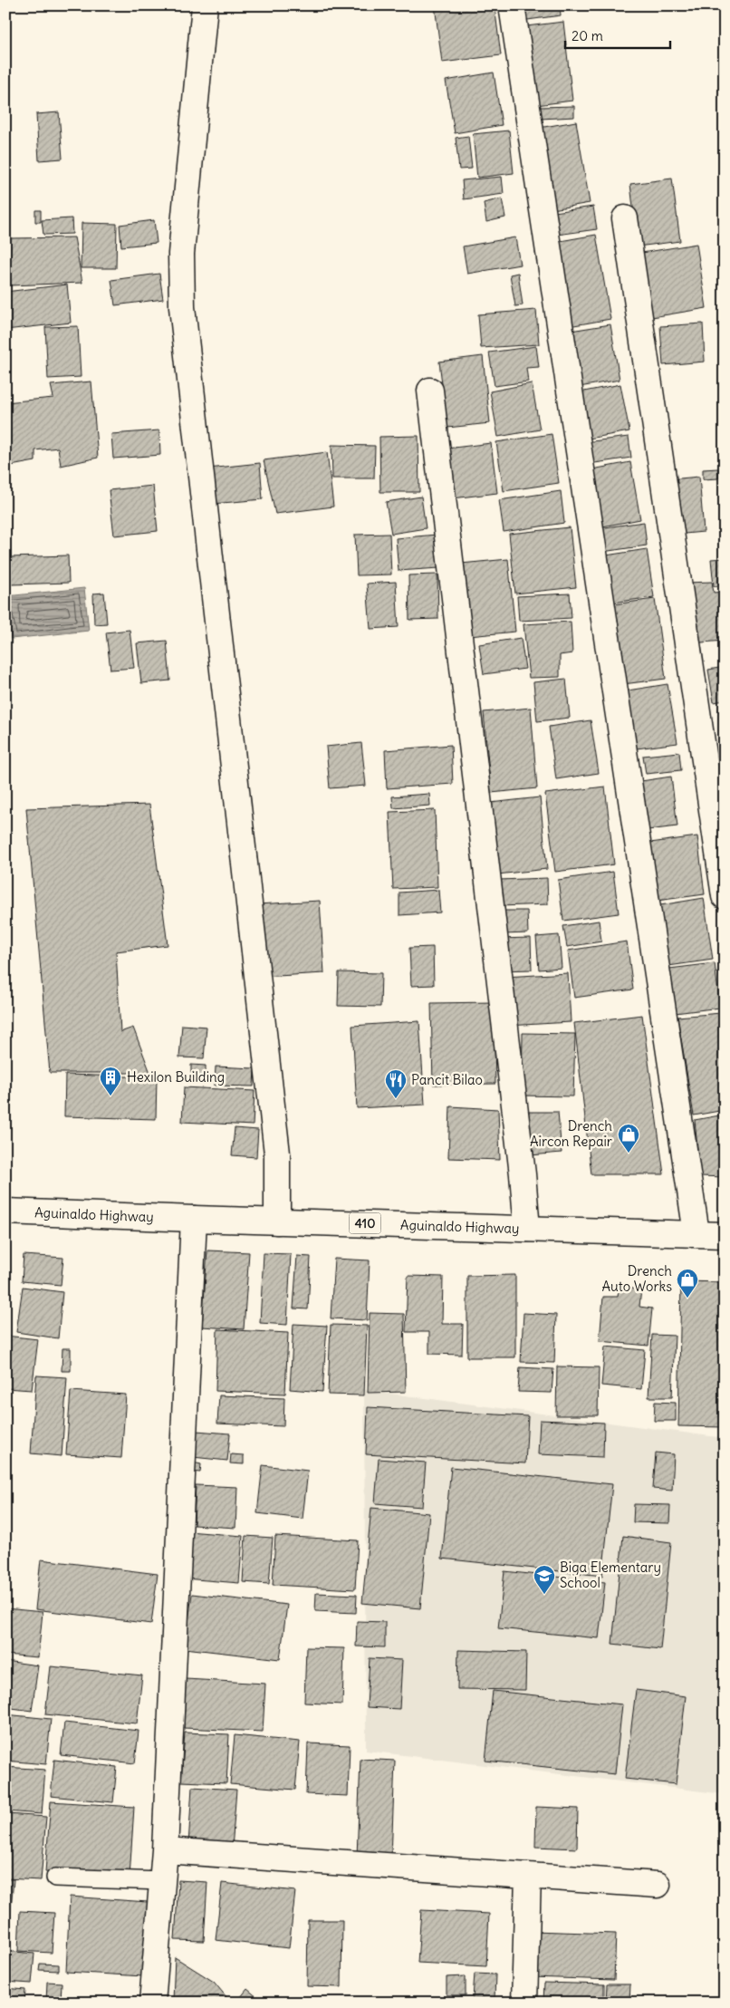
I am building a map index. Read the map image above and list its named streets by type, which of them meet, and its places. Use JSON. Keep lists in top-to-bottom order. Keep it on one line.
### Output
{"streets":{"street":["Aguinaldo Highway","410"]},"places":{"building":["Hexilon Building"],"restaurant":["Pancit Bilao"],"shop":["Drench Aircon Repair","Drench Auto Works"],"school or university":["Biga Elementary School"]},"scale_bar":"20 m"}
